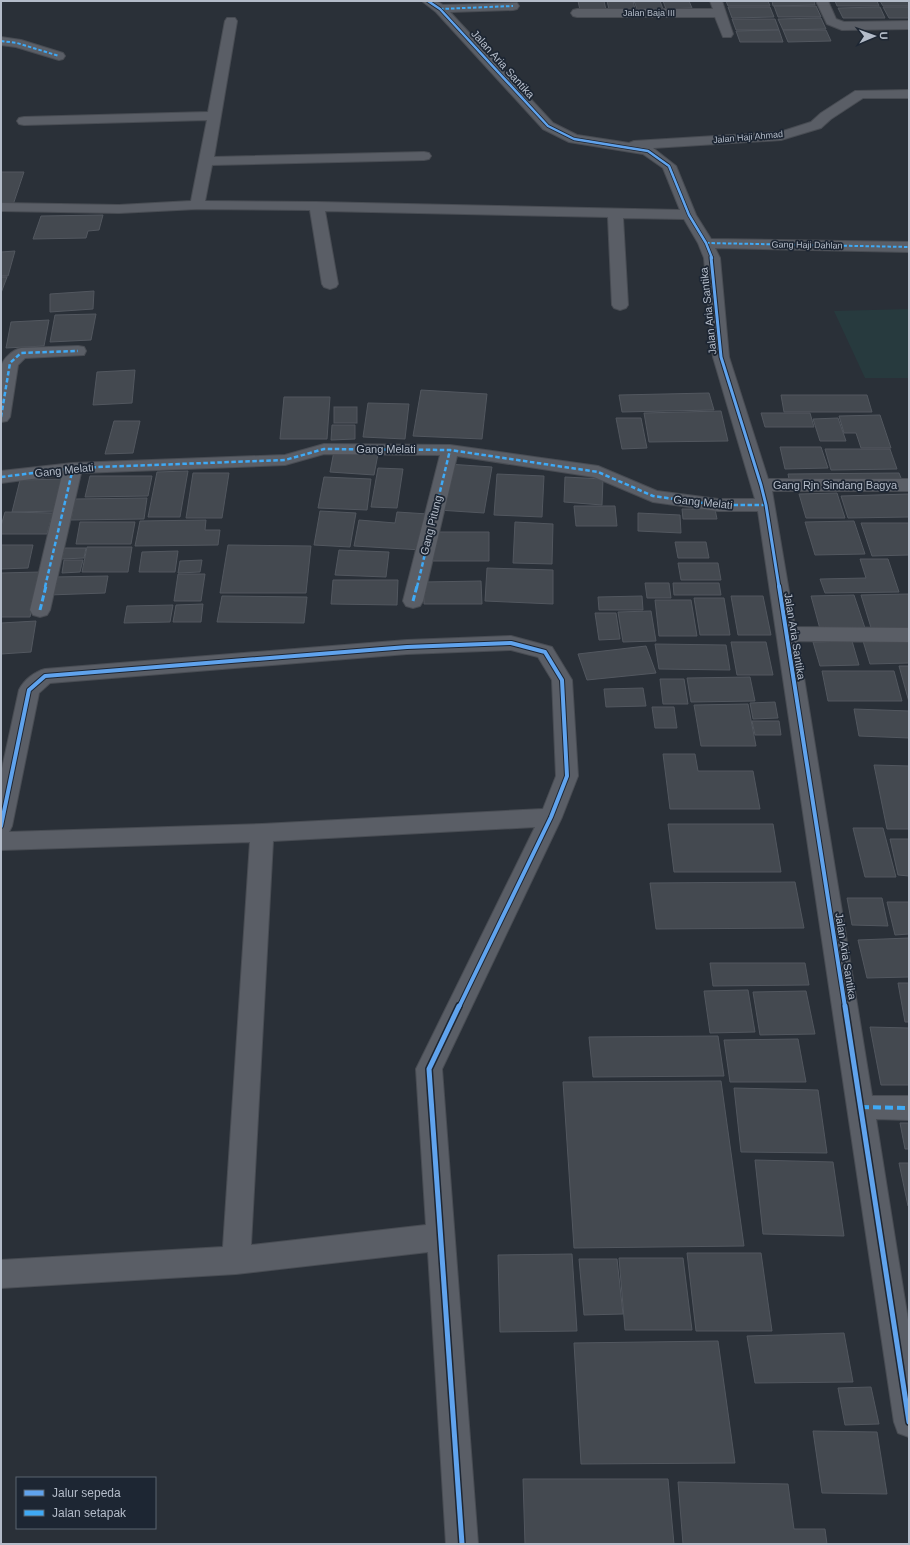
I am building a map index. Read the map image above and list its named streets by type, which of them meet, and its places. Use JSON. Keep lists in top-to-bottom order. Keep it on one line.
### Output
{"streets":{"street":["Jalan Baja III","Jalan Aria Santika","Jalan Haji Ahmad","Gang Haji Dahlan","Gang Melati","Gang Rjn Sindang Bagya","Gang Pitung"]},"crossings":[["Jalan Aria Santika","Jalan Haji Ahmad"],["Jalan Aria Santika","Gang Haji Dahlan"],["Jalan Aria Santika","Gang Melati"],["Jalan Aria Santika","Gang Rjn Sindang Bagya"],["Gang Melati","Gang Rjn Sindang Bagya"],["Gang Melati","Gang Pitung"]],"legend":["Jalur sepeda","Jalan setapak"],"north":"right"}
